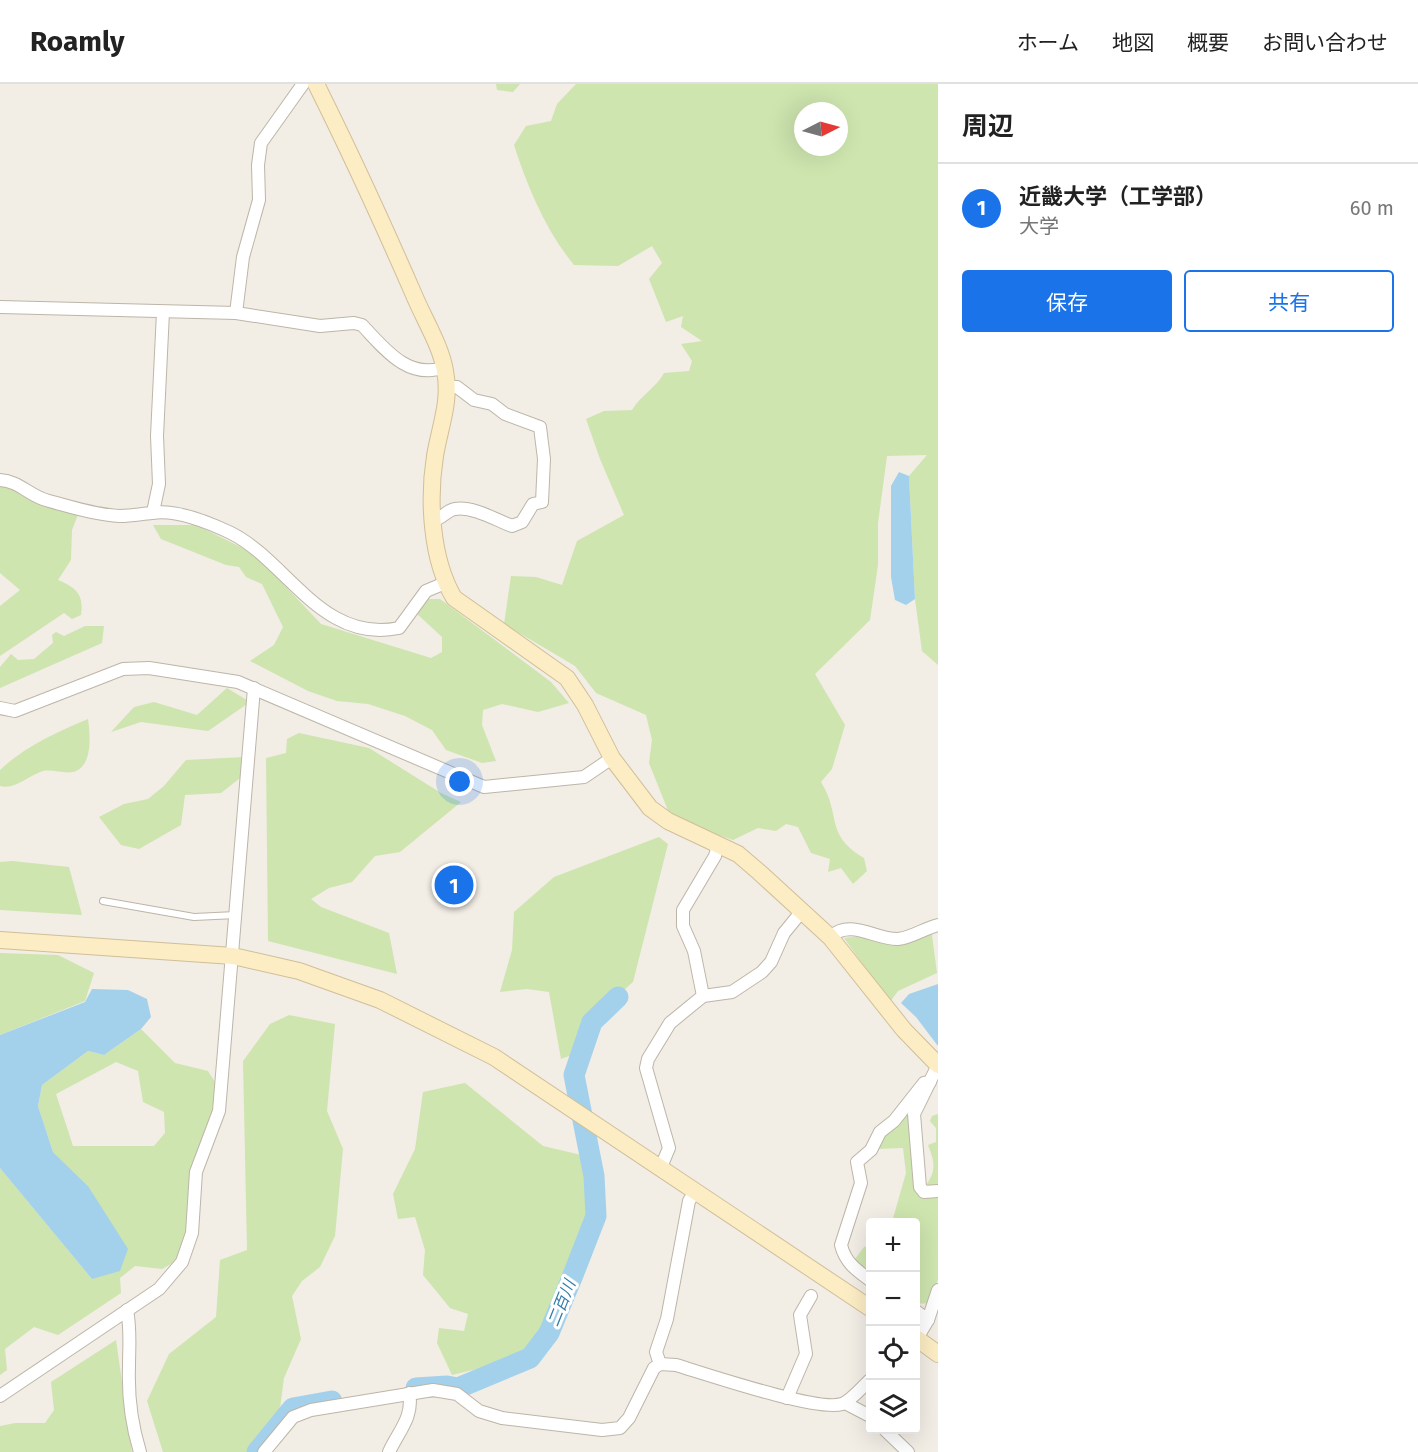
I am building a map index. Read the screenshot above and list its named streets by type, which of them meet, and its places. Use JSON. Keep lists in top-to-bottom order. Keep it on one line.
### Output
{"water":["二百川"],"north":"right","page":{"header":"Roamly","nav":["ホーム","地図","概要","お問い合わせ"],"heading":"周辺","list":[{"mark":"1","name":"近畿大学（工学部）","note":"大学","value":"60 m"}],"buttons":["保存","共有"],"pins":"1","map_buttons":["+","−"]}}
